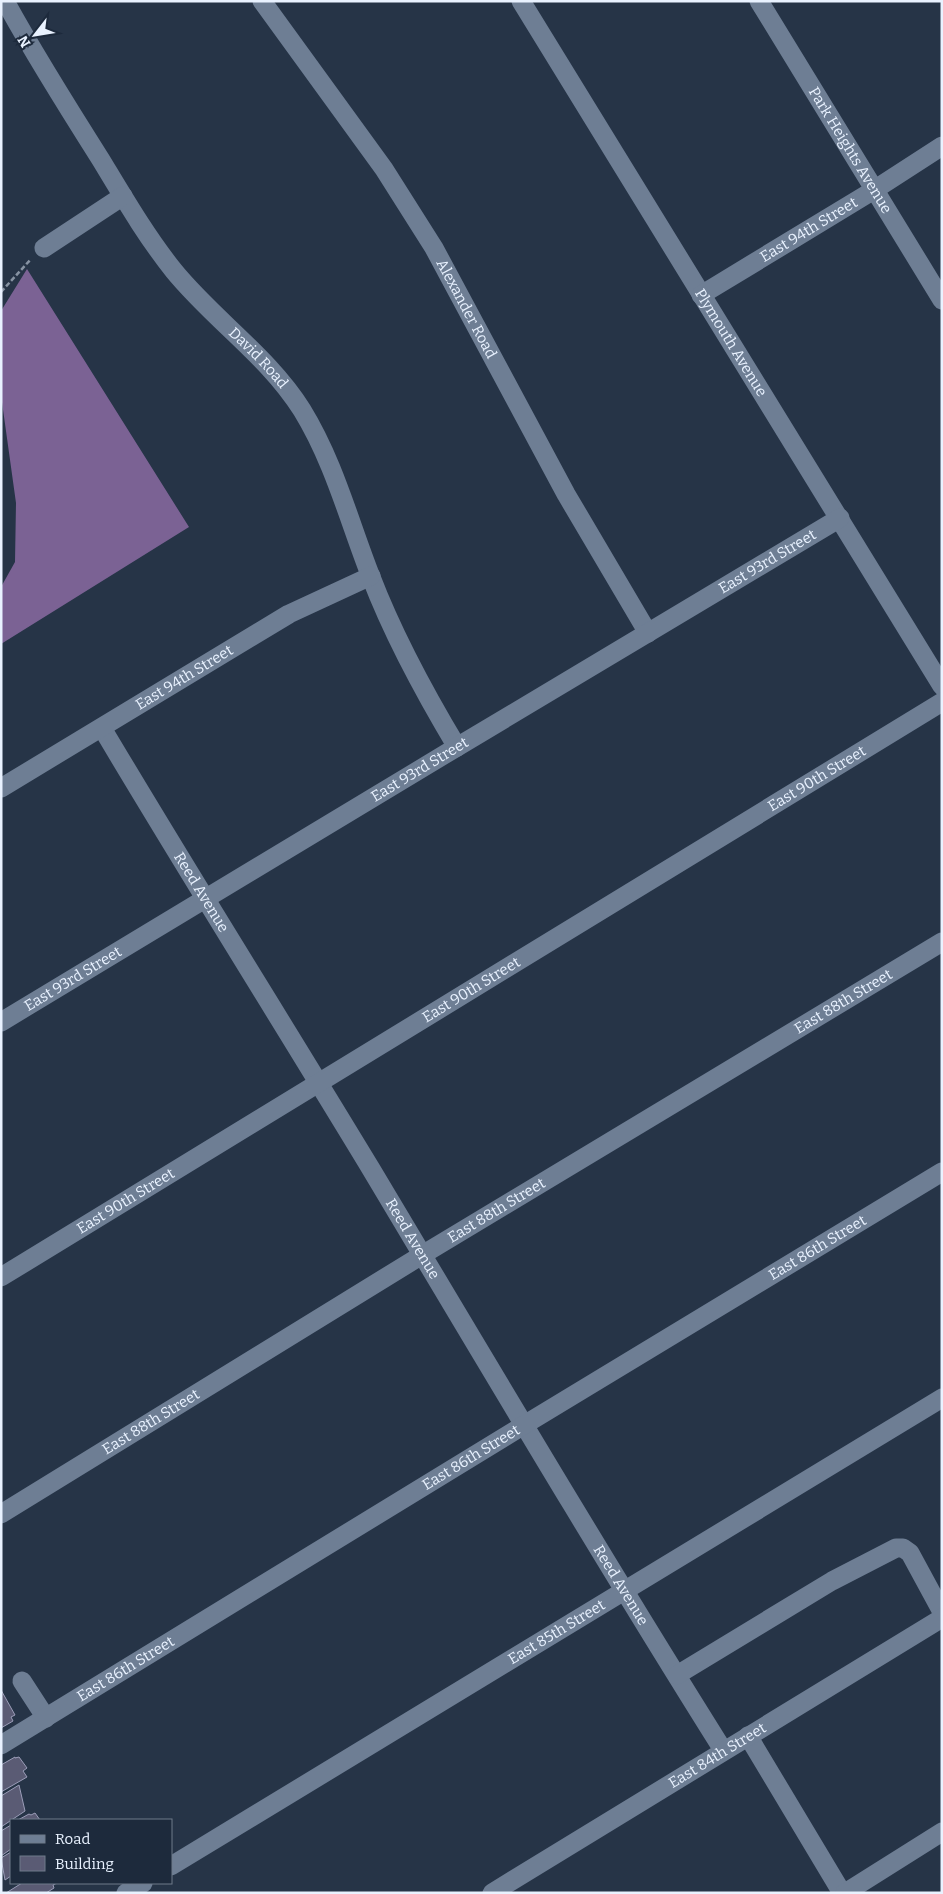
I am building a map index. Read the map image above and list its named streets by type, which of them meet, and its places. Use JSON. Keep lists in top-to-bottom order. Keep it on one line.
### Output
{"streets":{"street":["Park Heights Avenue","East 94th Street","Alexander Road","Plymouth Avenue","David Road","East 93rd Street","East 90th Street","Reed Avenue","East 88th Street","East 86th Street","East 85th Street","East 84th Street"]},"crossings":[["Park Heights Avenue","East 94th Street"],["East 94th Street","Plymouth Avenue"],["East 94th Street","David Road"],["East 94th Street","Reed Avenue"],["Alexander Road","East 93rd Street"],["Plymouth Avenue","East 93rd Street"],["David Road","East 93rd Street"],["East 93rd Street","Reed Avenue"],["East 90th Street","Reed Avenue"],["Reed Avenue","East 88th Street"],["Reed Avenue","East 86th Street"],["Reed Avenue","East 85th Street"],["Reed Avenue","East 84th Street"]],"legend":["Road","Building"],"north":"bottom left"}
